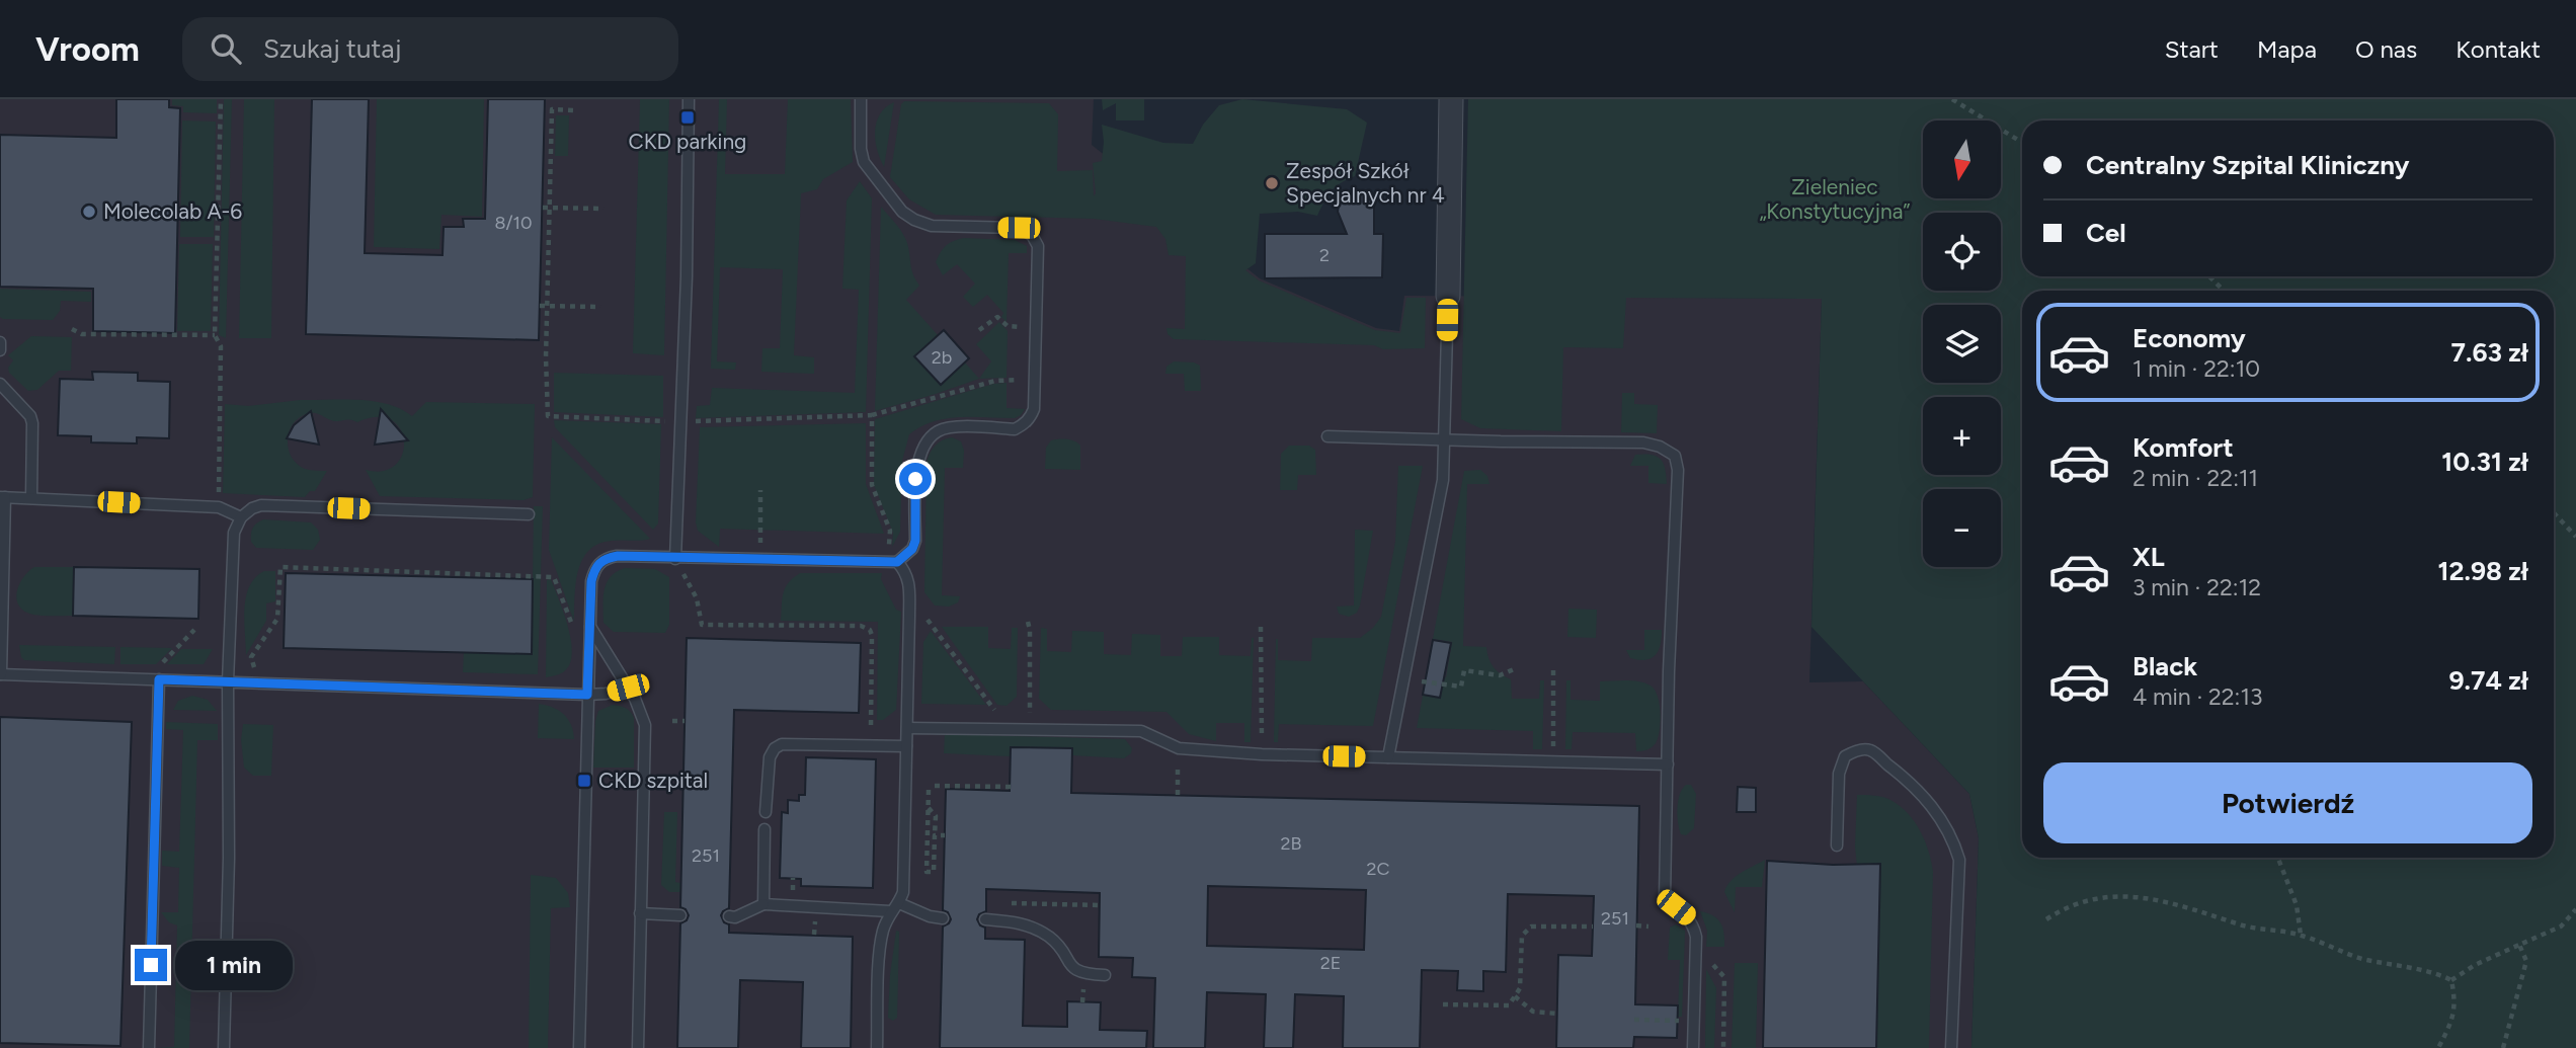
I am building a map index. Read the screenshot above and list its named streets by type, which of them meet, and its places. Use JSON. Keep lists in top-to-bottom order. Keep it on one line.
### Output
{"parks":["Zieleniec „Konstytucyjna”"],"places":{"transit":["CKD parking","CKD szpital"],"other":["Zespół Szkół Specjalnych nr 4","Molecolab A-6"]},"house_numbers":["8/10","2","2b","2B","251","2C","251","2E"],"north":"bottom","page":{"header":"Vroom","search":"Szukaj tutaj","nav":["Start","Mapa","O nas","Kontakt"],"map_buttons":["+","−"],"banner":["Centralny Szpital Kliniczny","Cel"],"list":[{"name":"Economy","note":"1 min · 22:10","value":"7.63 zł"},{"name":"Komfort","note":"2 min · 22:11","value":"10.31 zł"},{"name":"XL","note":"3 min · 22:12","value":"12.98 zł"},{"name":"Black","note":"4 min · 22:13","value":"9.74 zł"}],"buttons":"Potwierdź","bubble":"1 min"}}
